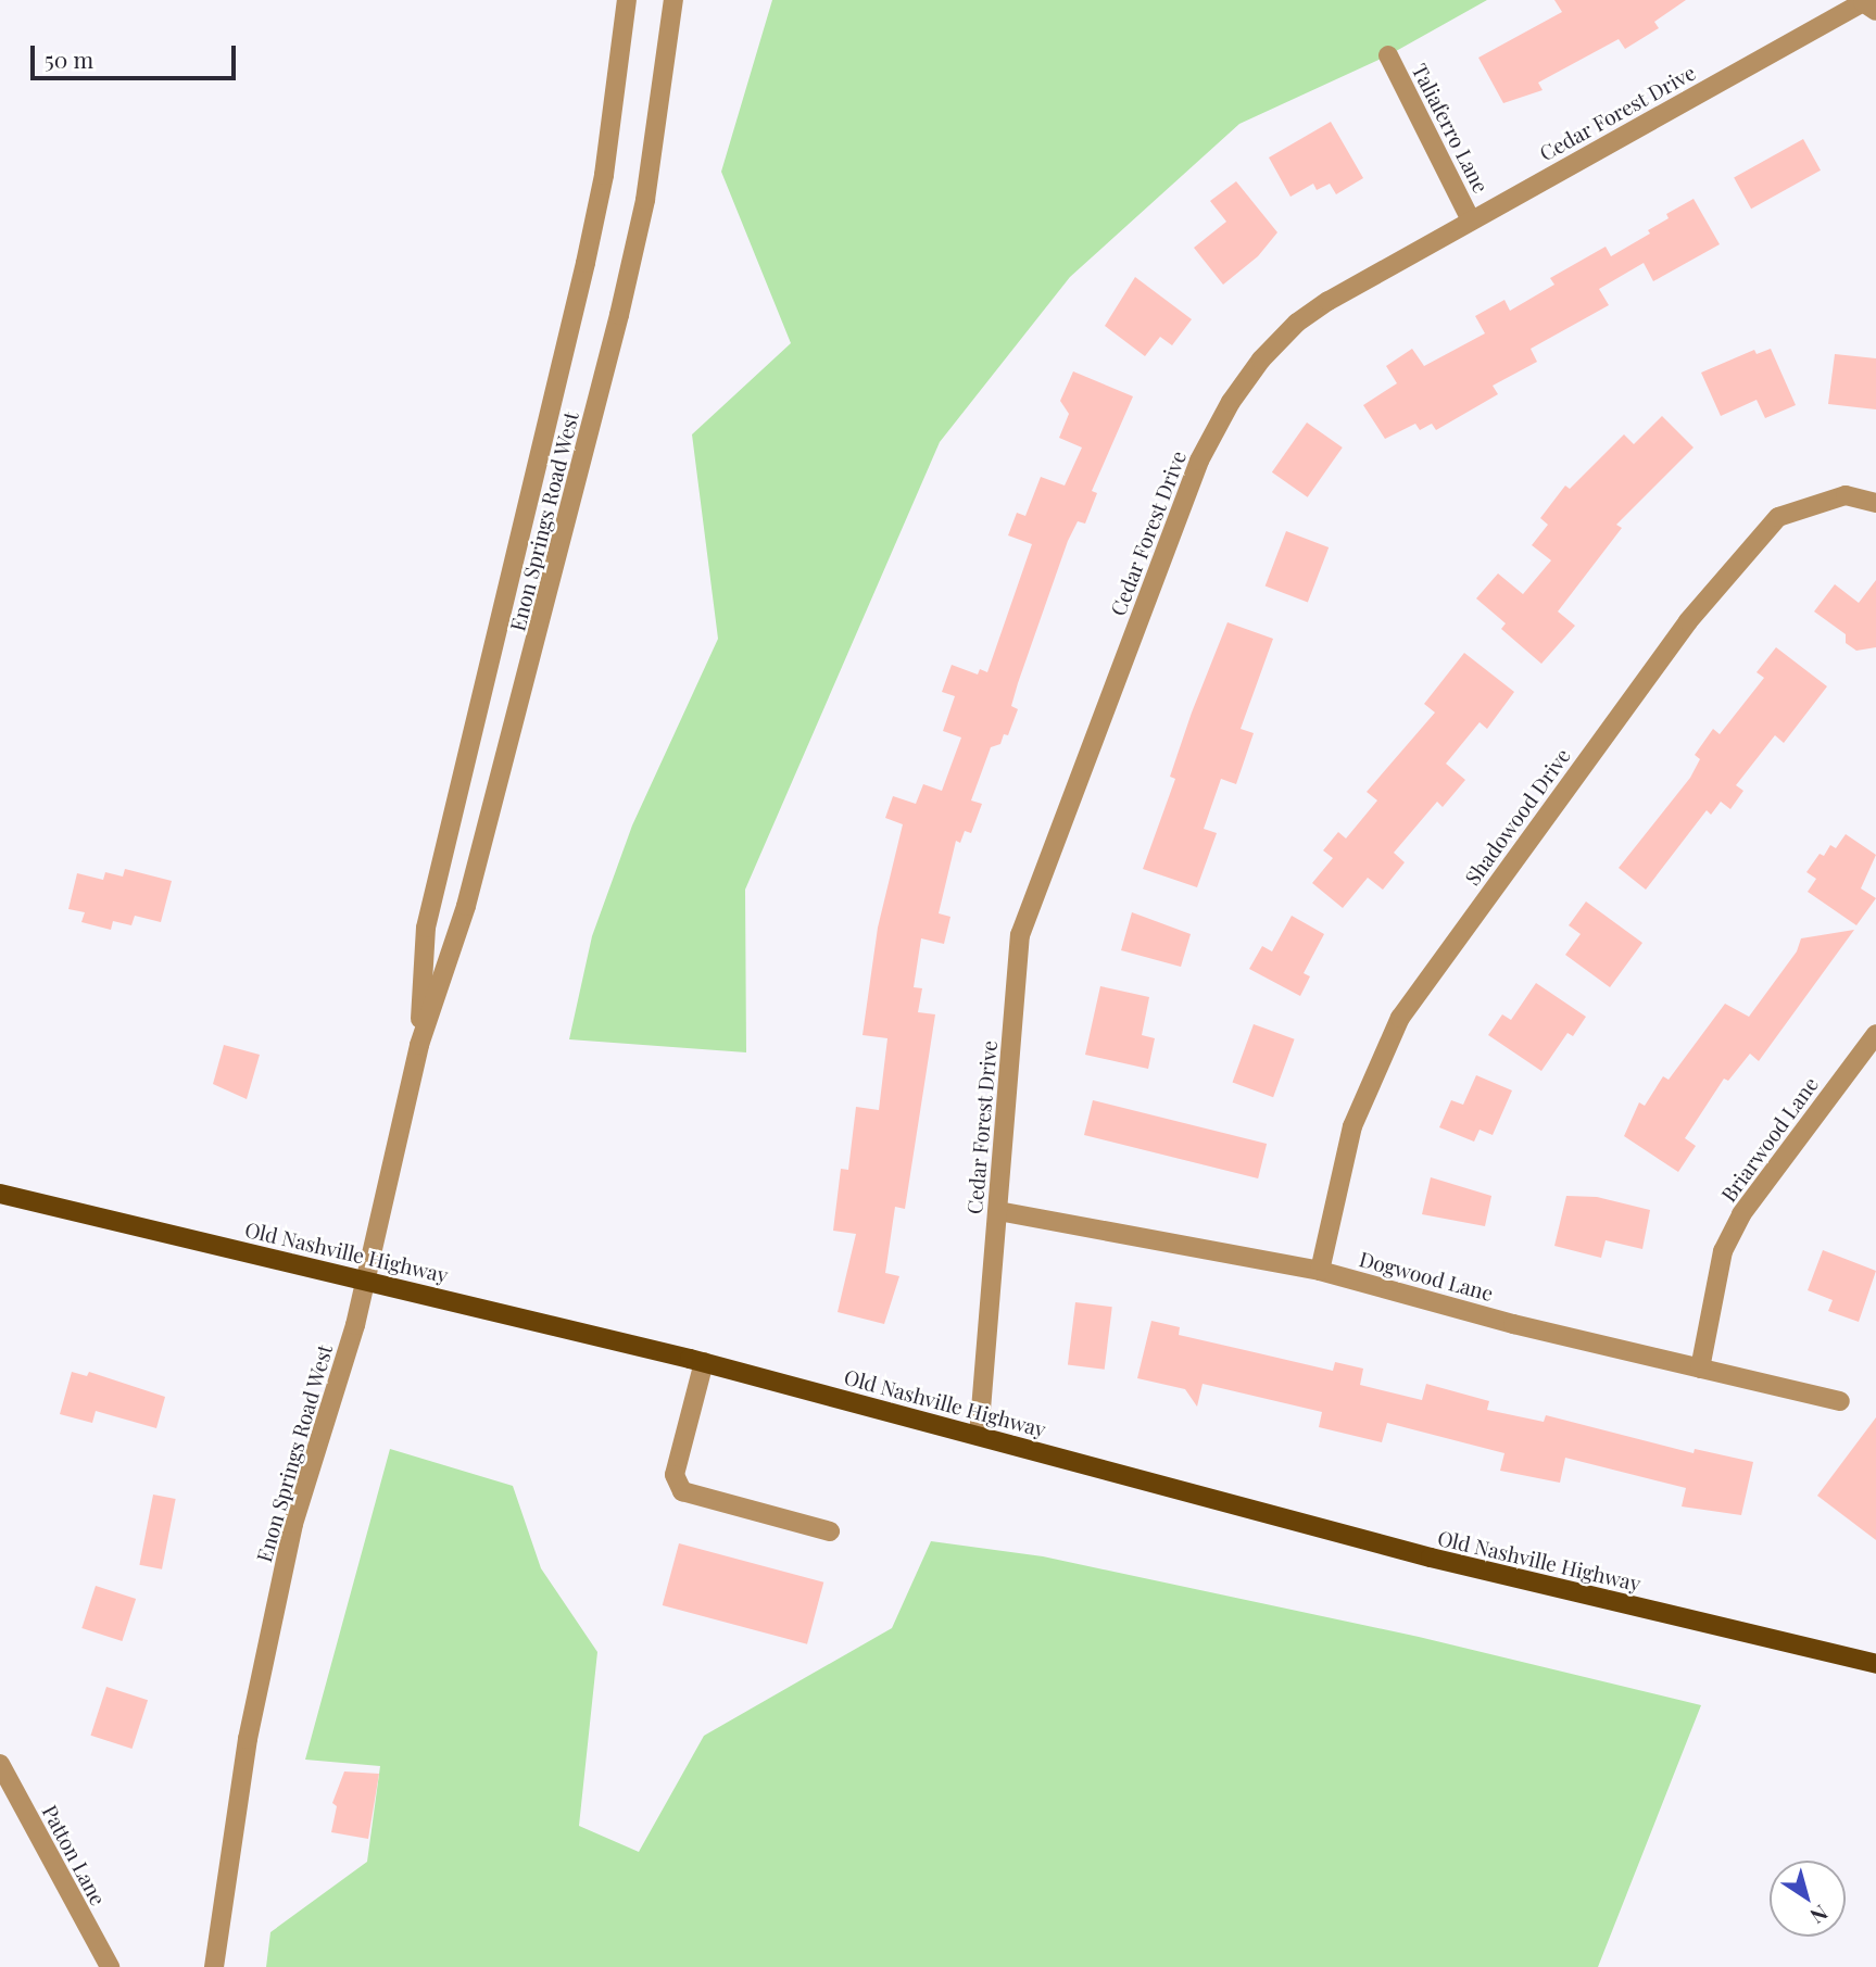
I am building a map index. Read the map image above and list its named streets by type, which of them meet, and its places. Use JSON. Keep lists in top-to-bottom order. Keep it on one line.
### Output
{"streets":{"main road":["Old Nashville Highway"],"street":["Cedar Forest Drive","Taliaferro Lane","Enon Springs Road West","Shadowood Drive","Briarwood Lane","Dogwood Lane","Patton Lane"]},"crossings":[["Cedar Forest Drive","Taliaferro Lane"],["Cedar Forest Drive","Old Nashville Highway"],["Cedar Forest Drive","Dogwood Lane"],["Enon Springs Road West","Old Nashville Highway"],["Shadowood Drive","Dogwood Lane"],["Briarwood Lane","Dogwood Lane"]],"scale_bar":"50 m","north":"bottom right"}
